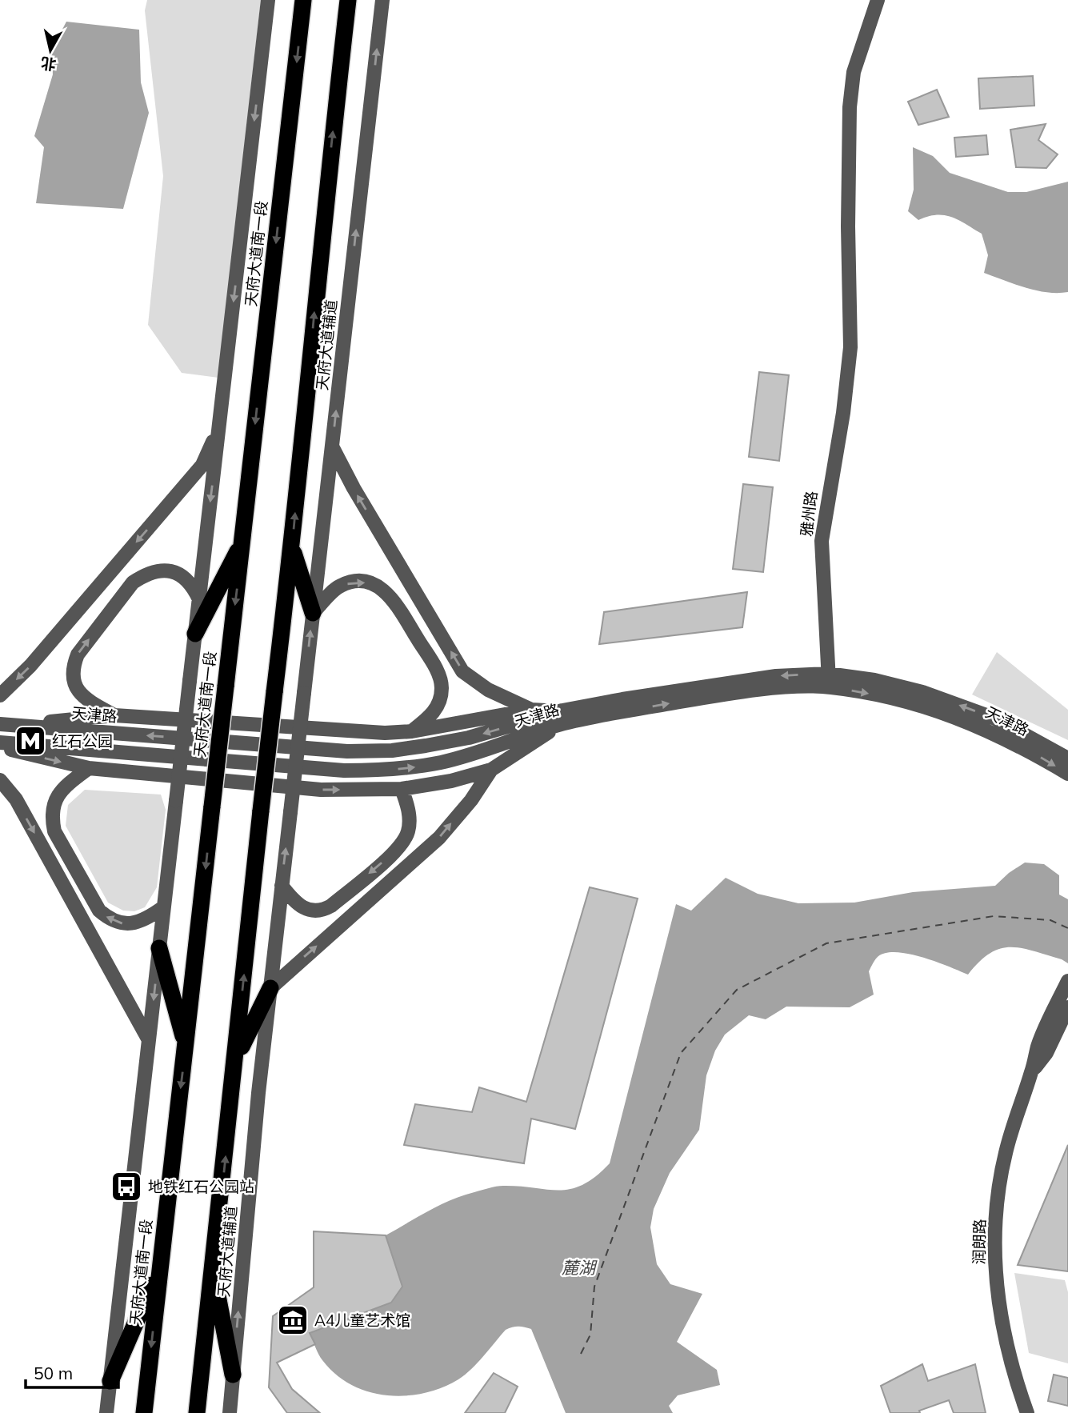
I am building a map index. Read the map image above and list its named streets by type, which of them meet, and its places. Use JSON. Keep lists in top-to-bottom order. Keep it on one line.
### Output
{"streets":{"highway":["天府大道南一段"],"street":["天府大道辅道","雅州路","天津路","润朗路"]},"crossings":[["雅州路","天津路"]],"water":["麓湖"],"places":{"metro station":["红石公园"],"bus stop":["地铁红石公园站"],"museum":["A4儿童艺术馆"]},"scale_bar":"50 m","north":"bottom"}
